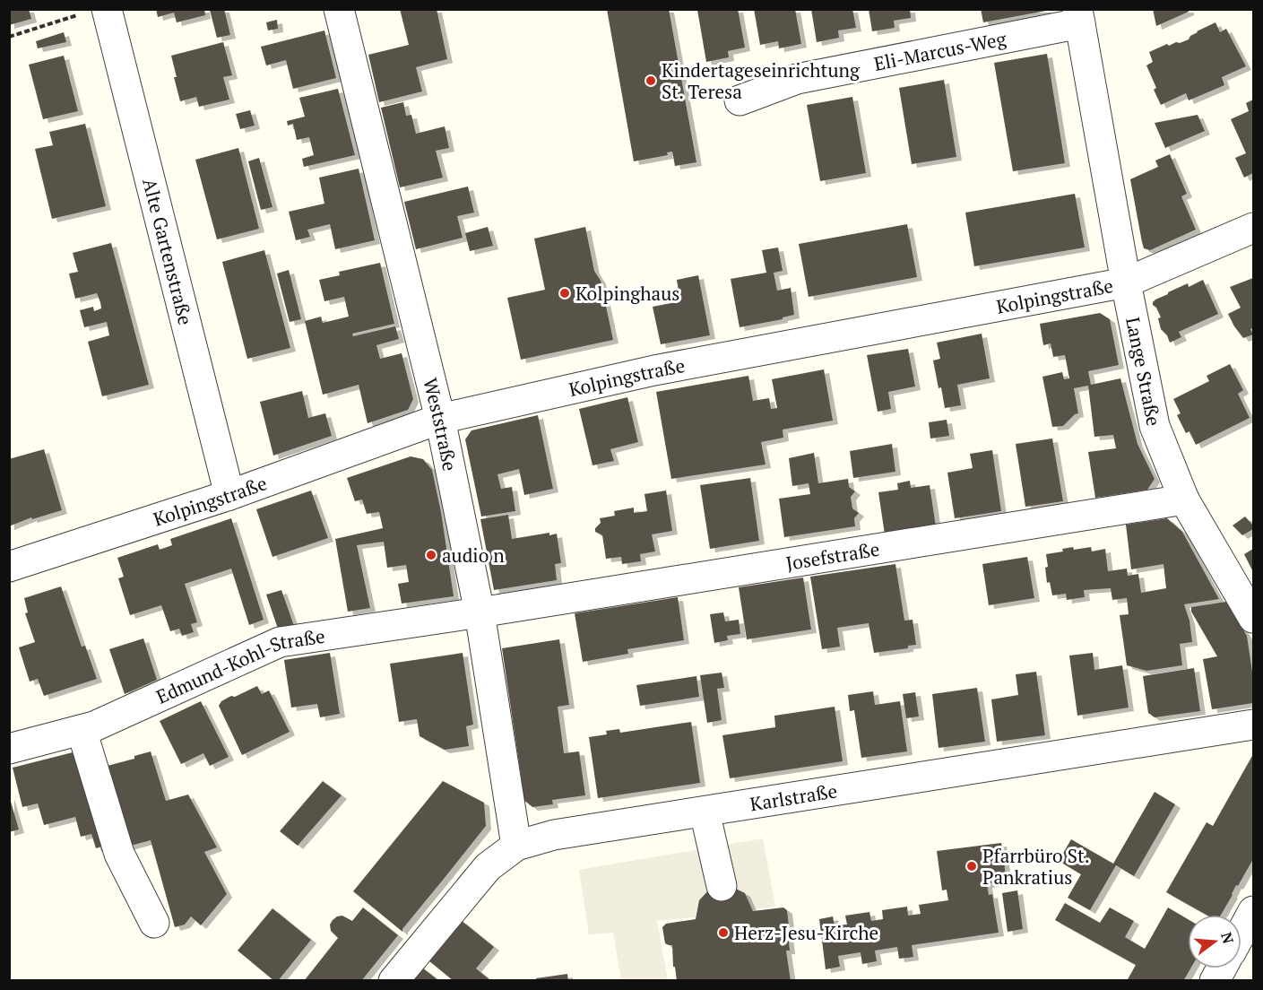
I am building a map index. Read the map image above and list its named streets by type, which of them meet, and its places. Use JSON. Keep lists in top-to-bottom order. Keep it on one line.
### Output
{"streets":{"street":["Eli-Marcus-Weg","Alte Gartenstraße","Kolpingstraße","Lange Straße","Weststraße","Josefstraße","Edmund-Kohl-Straße","Karlstraße"]},"crossings":[["Eli-Marcus-Weg","Lange Straße"],["Alte Gartenstraße","Kolpingstraße"],["Kolpingstraße","Lange Straße"],["Kolpingstraße","Weststraße"],["Lange Straße","Josefstraße"],["Weststraße","Josefstraße"],["Weststraße","Edmund-Kohl-Straße"],["Weststraße","Karlstraße"],["Josefstraße","Edmund-Kohl-Straße"]],"places":["Kindertageseinrichtung St. Teresa","Kolpinghaus","audio n","Pfarrbüro St. Pankratius","Herz-Jesu-Kirche"],"north":"right"}
